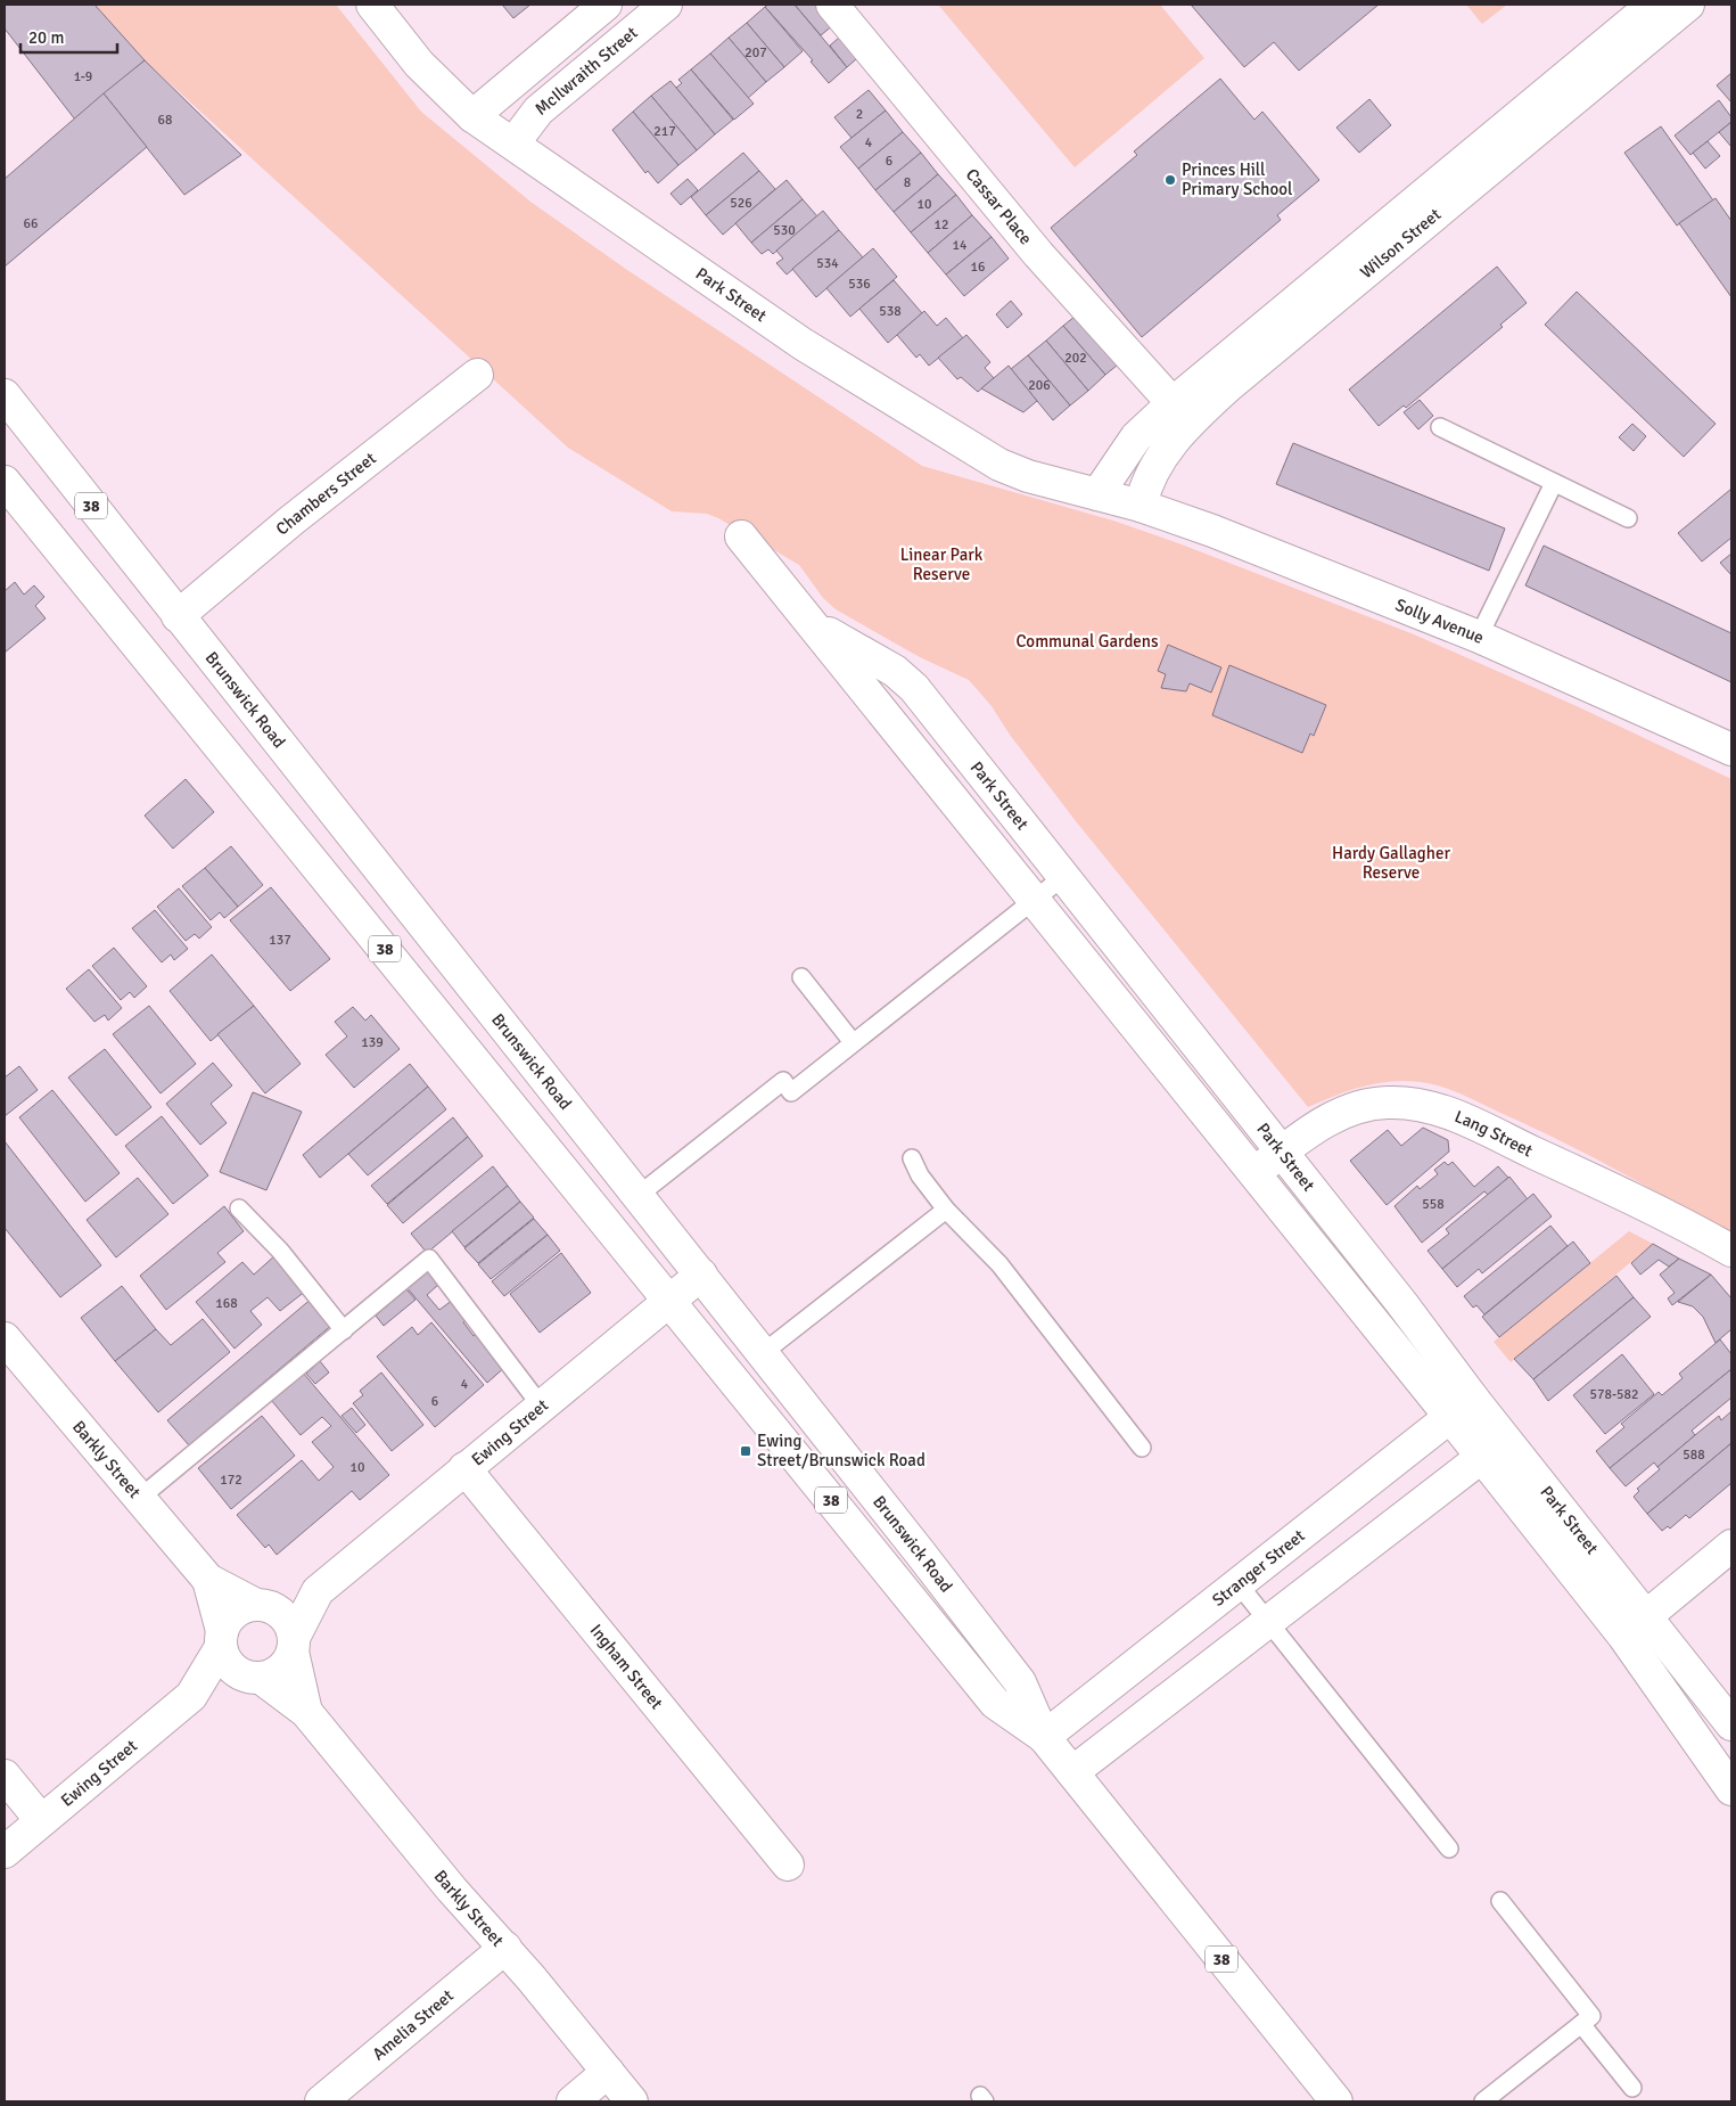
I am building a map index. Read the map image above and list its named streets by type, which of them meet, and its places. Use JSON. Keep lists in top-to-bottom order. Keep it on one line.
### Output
{"streets":{"street":["McIlwraith Street","Cassar Place","Wilson Street","Park Street","Chambers Street","38","Solly Avenue","Brunswick Road","Lang Street","Ewing Street","Barkly Street","Stranger Street","Ingham Street","Amelia Street"]},"crossings":[["McIlwraith Street","Park Street"],["Cassar Place","Wilson Street"],["Wilson Street","Park Street"],["Wilson Street","Solly Avenue"],["Park Street","Solly Avenue"],["Park Street","Lang Street"],["Park Street","Stranger Street"],["Chambers Street","Brunswick Road"],["Brunswick Road","Ewing Street"],["Brunswick Road","Stranger Street"],["Ewing Street","Barkly Street"],["Ewing Street","Ingham Street"],["Barkly Street","Amelia Street"]],"parks":["Linear Park Reserve","Communal Gardens","Hardy Gallagher Reserve"],"places":{"other":["Princes Hill Primary School"],"transit":["Ewing Street/Brunswick Road"]},"house_numbers":["207","1-9","2","68","217","4","6","8","526","10","66","12","530","14","534","16","536","538","202","206","137","139","558","168","4","578-582","6","588","10","172"],"scale_bar":"20 m"}
